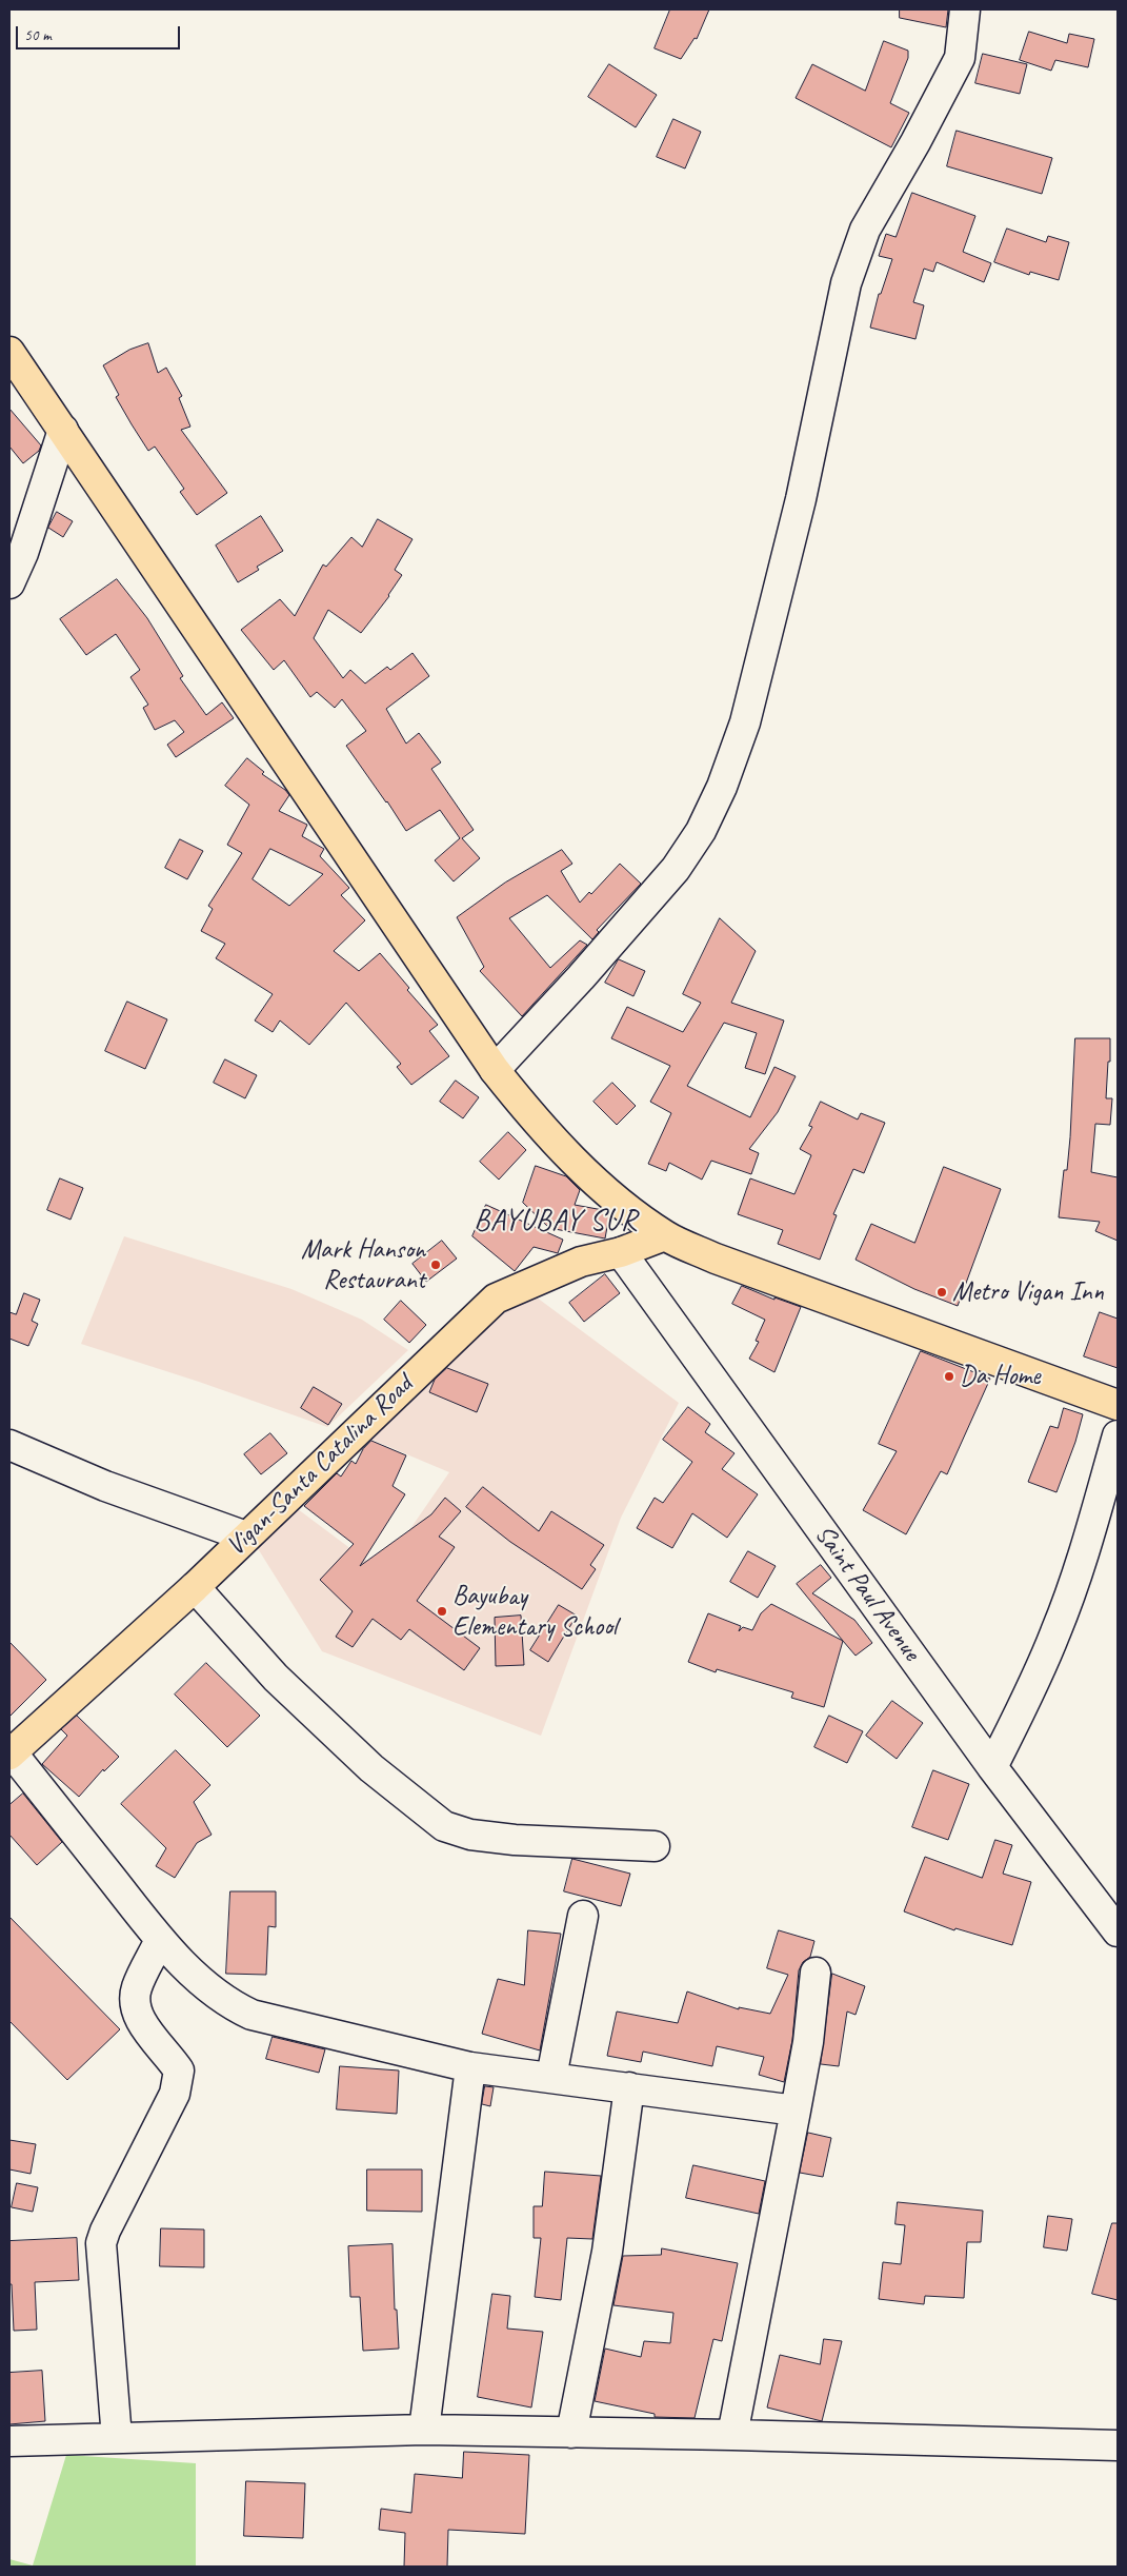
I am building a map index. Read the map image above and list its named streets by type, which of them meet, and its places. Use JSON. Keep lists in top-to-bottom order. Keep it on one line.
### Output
{"streets":{"main road":["Vigan-Santa Catalina Road"],"street":["Saint Paul Avenue"]},"crossings":[["Vigan-Santa Catalina Road","Saint Paul Avenue"]],"districts":["BAYUBAY SUR"],"places":["Mark Hanson Restaurant","Metro Vigan Inn","Da Home","Bayubay Elementary School"],"scale_bar":"50 m"}
